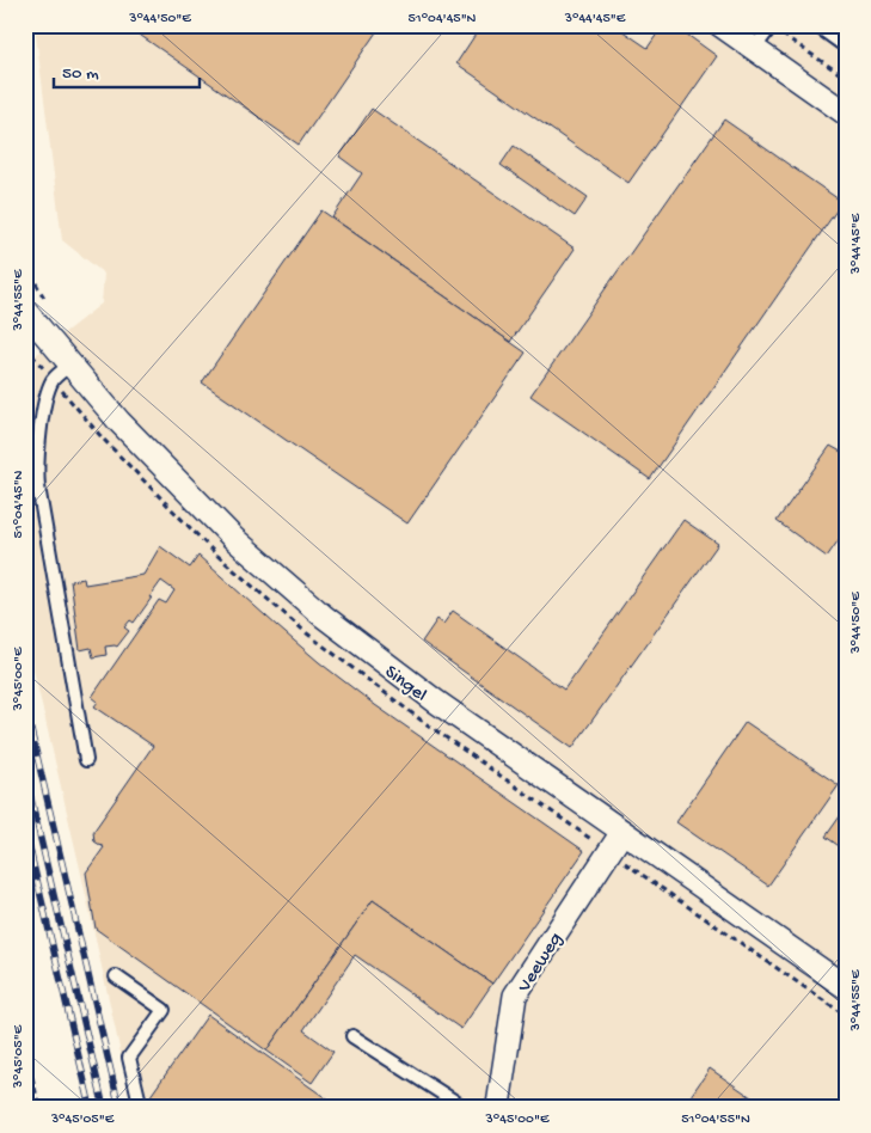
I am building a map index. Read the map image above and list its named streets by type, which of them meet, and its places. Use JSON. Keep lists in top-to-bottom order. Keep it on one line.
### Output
{"streets":{"street":["Singel","Veeweg"]},"crossings":[["Singel","Veeweg"]],"scale_bar":"50 m","coordinates":["3°44'50\"E","51°04'45\"N","3°44'45\"E","3°44'55\"E","3°45'00\"E","3°45'05\"E","51°04'55\"N"]}
